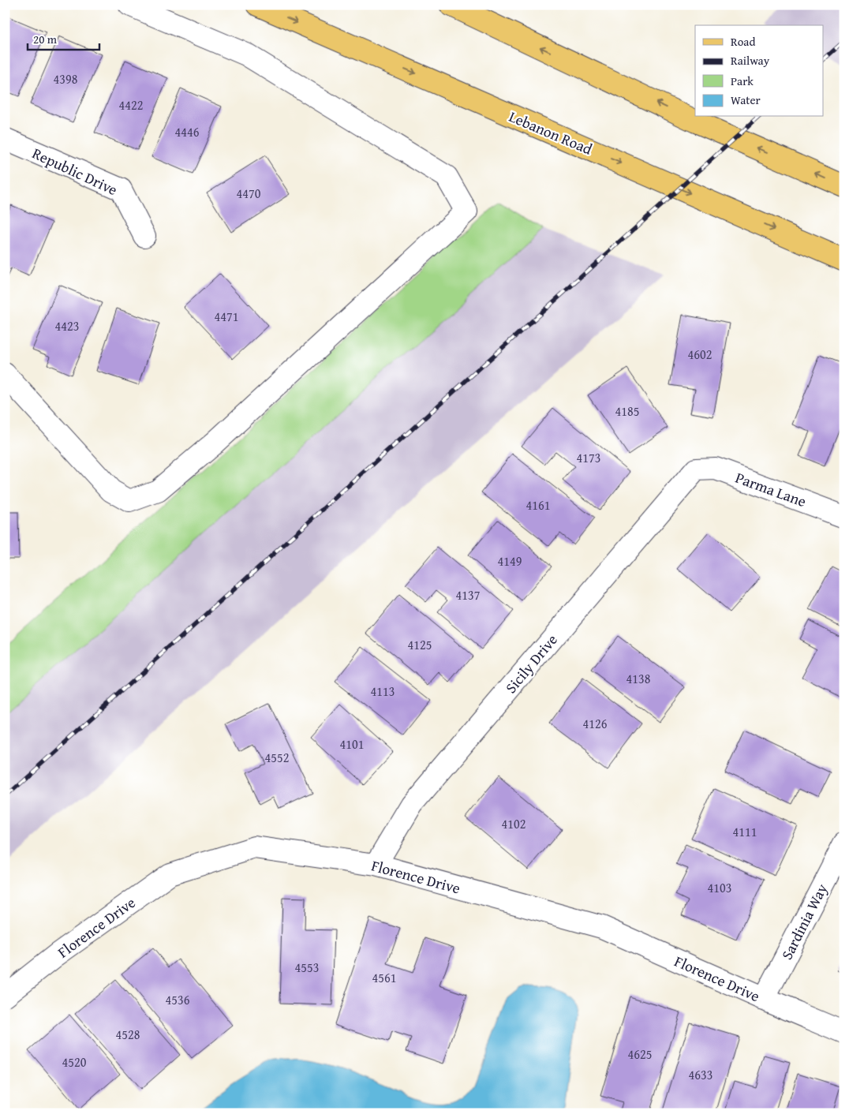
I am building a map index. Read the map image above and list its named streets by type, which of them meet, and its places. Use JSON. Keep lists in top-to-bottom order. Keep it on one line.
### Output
{"streets":{"main road":["Lebanon Road"],"street":["Republic Drive","Parma Lane","Sicily Drive","Florence Drive","Sardinia Way"]},"crossings":[["Parma Lane","Sicily Drive"],["Sicily Drive","Florence Drive"],["Florence Drive","Sardinia Way"]],"house_numbers":["4398","4422","4446","4470","4471","4423","4602","4185","4173","4161","4149","4137","4125","4138","4113","4126","4101","4552","4102","4111","4103","4553","4561","4536","4528","4625","4520","4633"],"legend":["Road","Railway","Park","Water"],"scale_bar":"20 m"}
